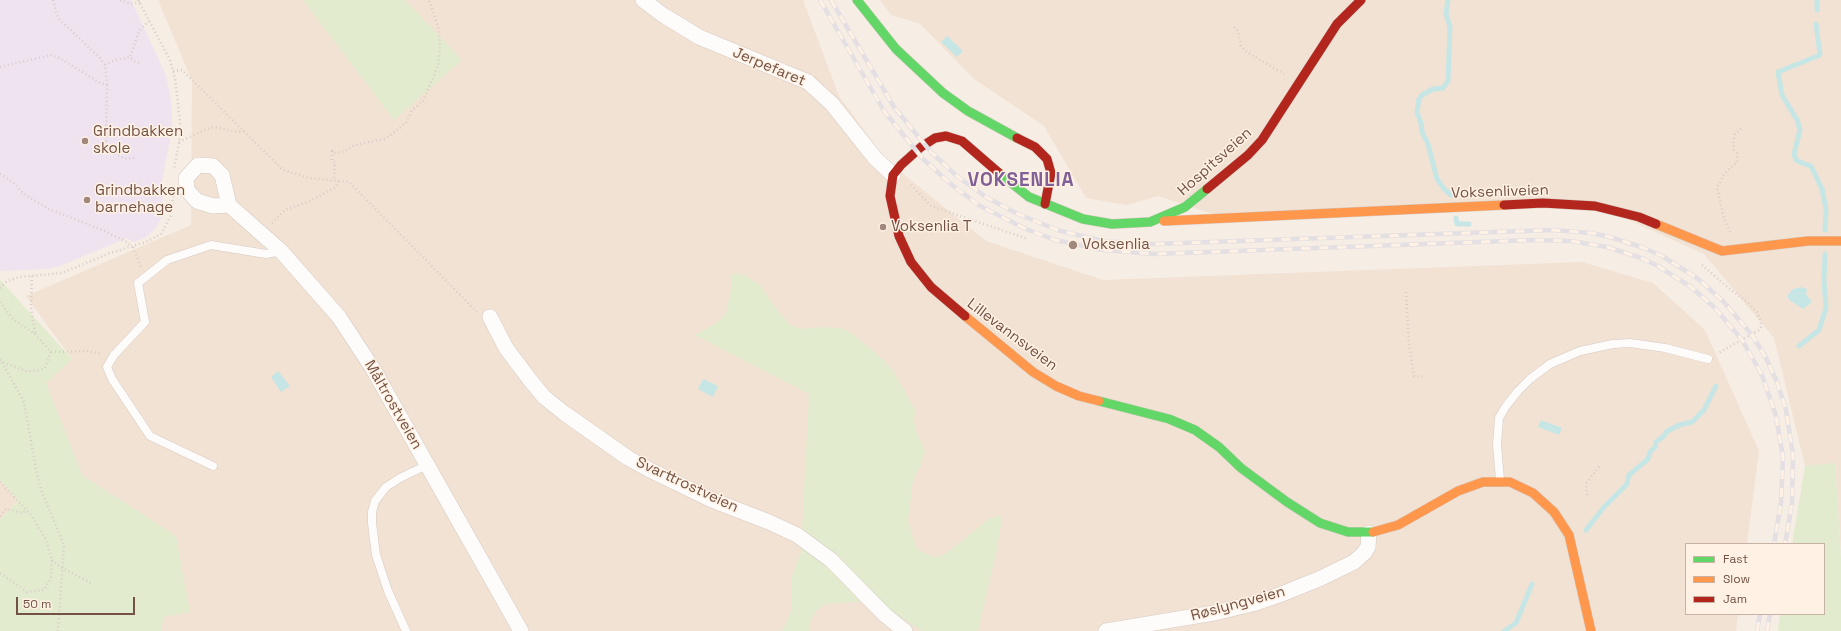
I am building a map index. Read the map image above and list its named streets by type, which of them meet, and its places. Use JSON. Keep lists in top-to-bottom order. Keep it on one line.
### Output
{"streets":{"street":["Jerpefaret","Hospitsveien","Voksenliveien","Lillevannsveien","Måltrostveien","Svarttrostveien","Røslyngveien"]},"crossings":[["Jerpefaret","Lillevannsveien"],["Hospitsveien","Voksenliveien"],["Lillevannsveien","Røslyngveien"]],"districts":["VOKSENLIA"],"places":["Grindbakken skole","Grindbakken barnehage","Voksenlia T","Voksenlia"],"legend":["Fast","Slow","Jam"],"scale_bar":"50 m"}
